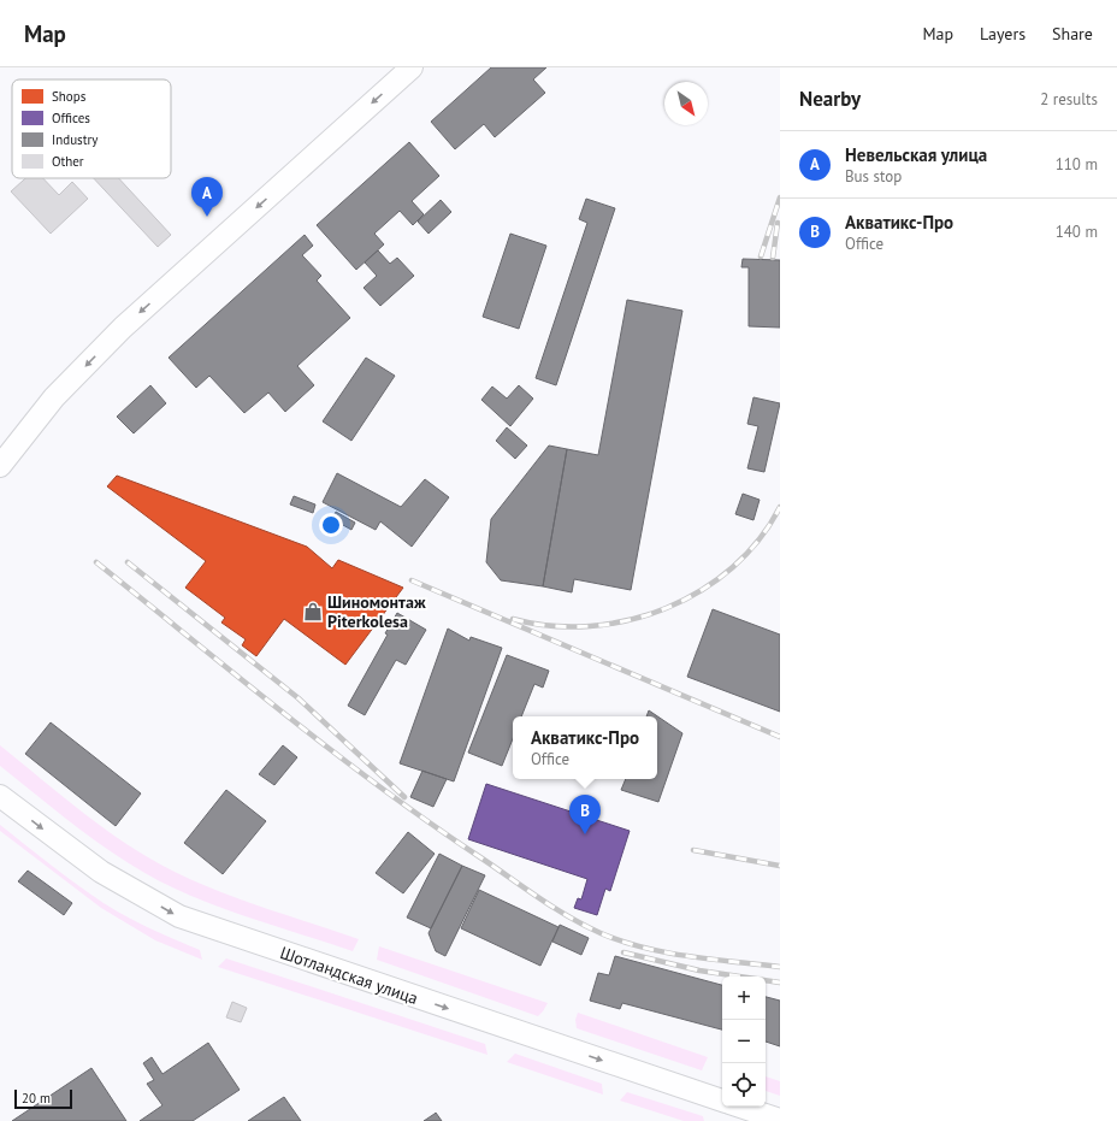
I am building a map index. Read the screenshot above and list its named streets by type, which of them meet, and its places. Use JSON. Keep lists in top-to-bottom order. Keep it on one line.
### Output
{"streets":{"street":["Шотландская улица"]},"one_way":["Шотландская улица"],"places":{"shop":["Шиномонтаж Piterkolesa"]},"legend":["Shops","Offices","Industry","Other"],"scale_bar":"20 m","north":"bottom right","page":{"header":"Map","nav":["Map","Layers","Share"],"heading":["Nearby","2 results"],"list":[{"mark":"A","name":"Невельская улица","note":"Bus stop","value":"110 m"},{"mark":"B","name":"Акватикс-Про","note":"Office","value":"140 m"}],"pins":["A","B"],"popup":["Акватикс-Про","Office"],"map_buttons":["+","−"],"scale":"20 m"}}
